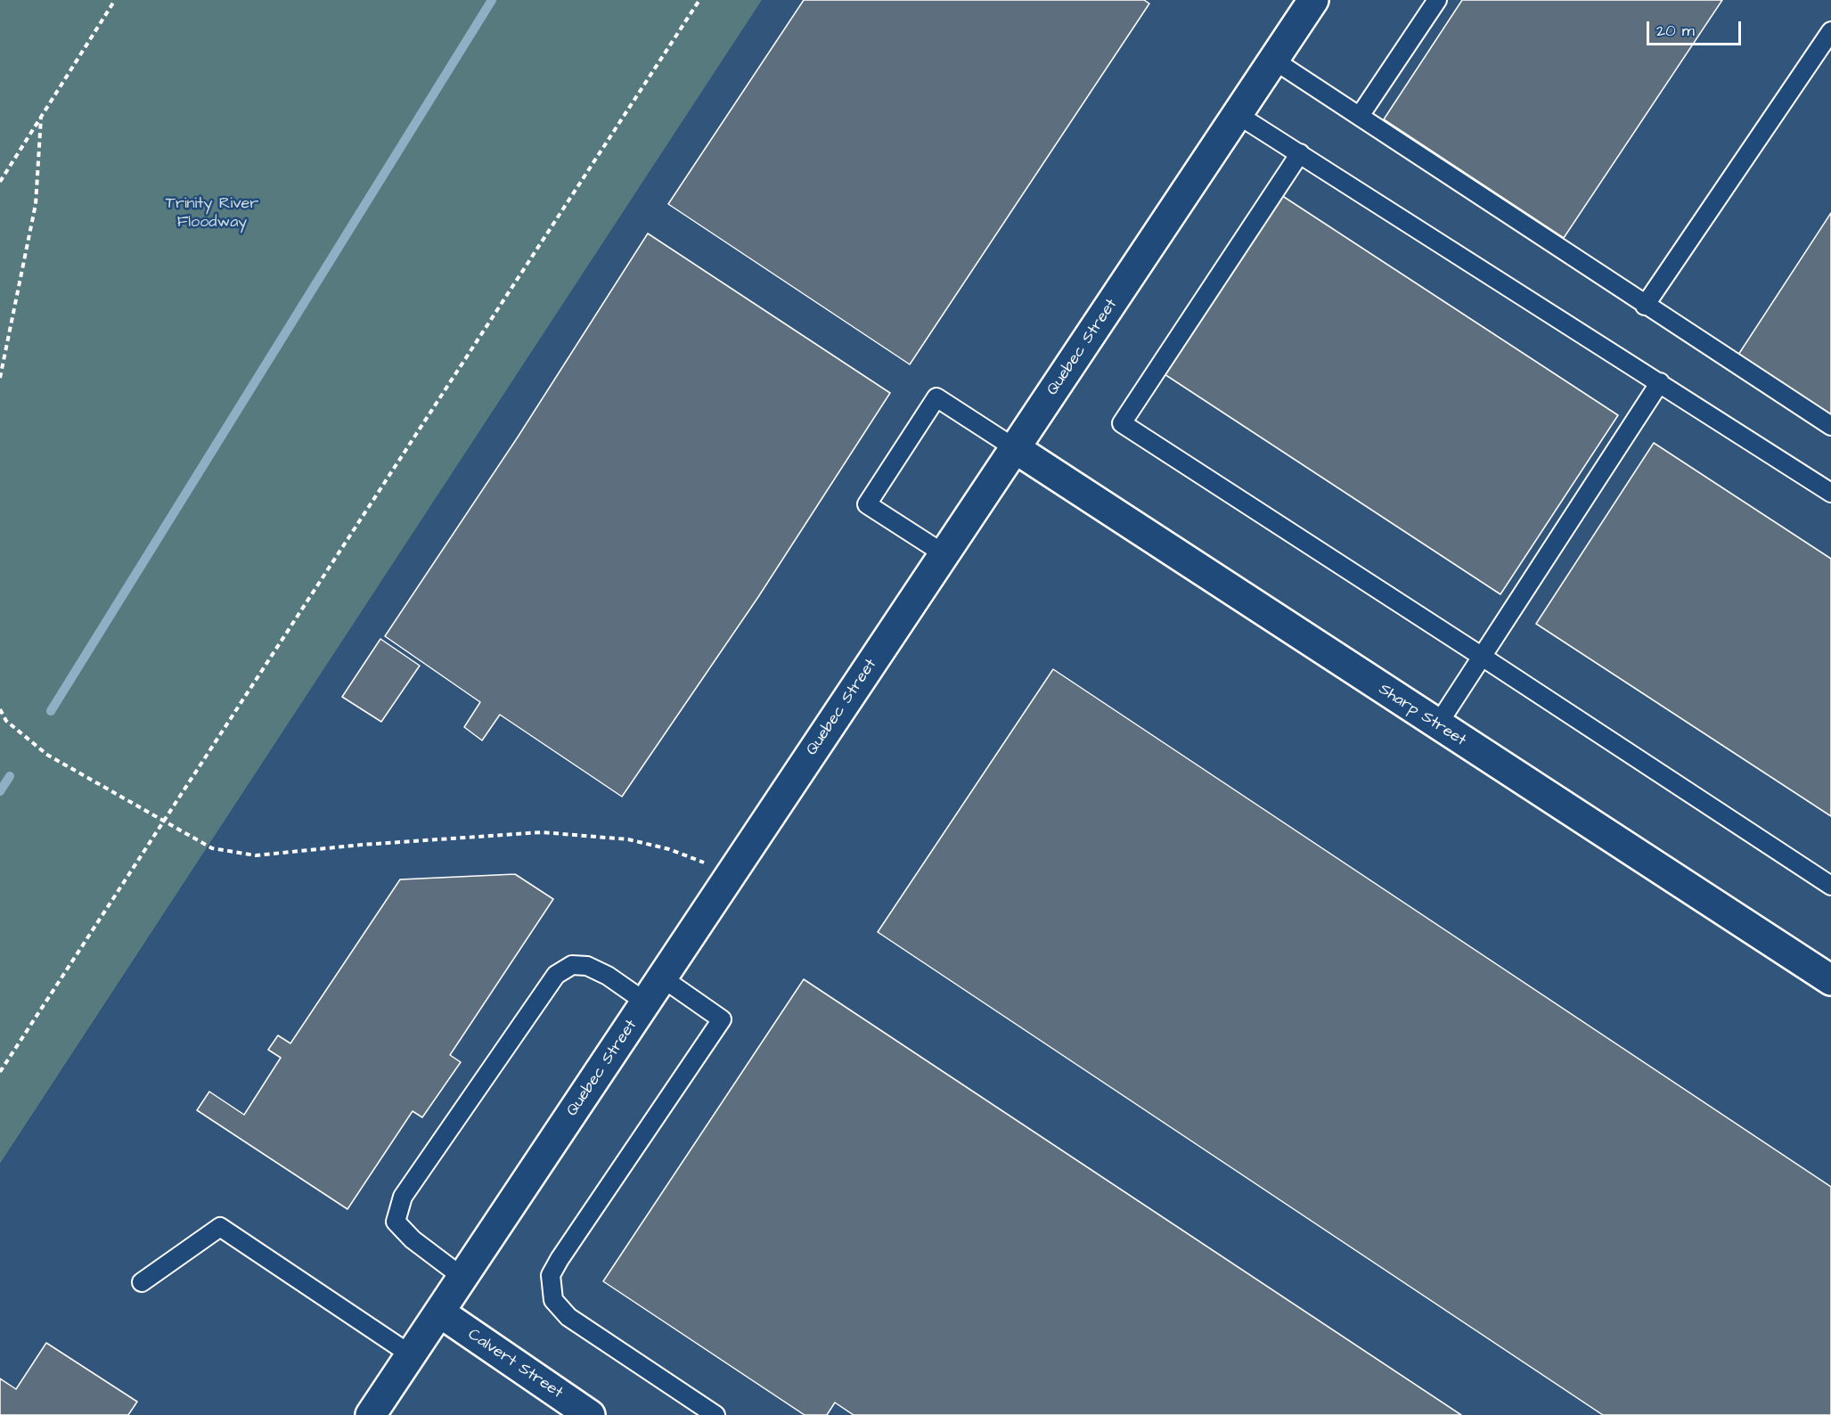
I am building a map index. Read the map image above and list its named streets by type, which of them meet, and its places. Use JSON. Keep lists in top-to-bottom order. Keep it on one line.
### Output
{"streets":{"street":["Quebec Street","Sharp Street","Calvert Street"]},"crossings":[["Quebec Street","Sharp Street"],["Quebec Street","Calvert Street"]],"parks":["Trinity River Floodway"],"scale_bar":"20 m"}
